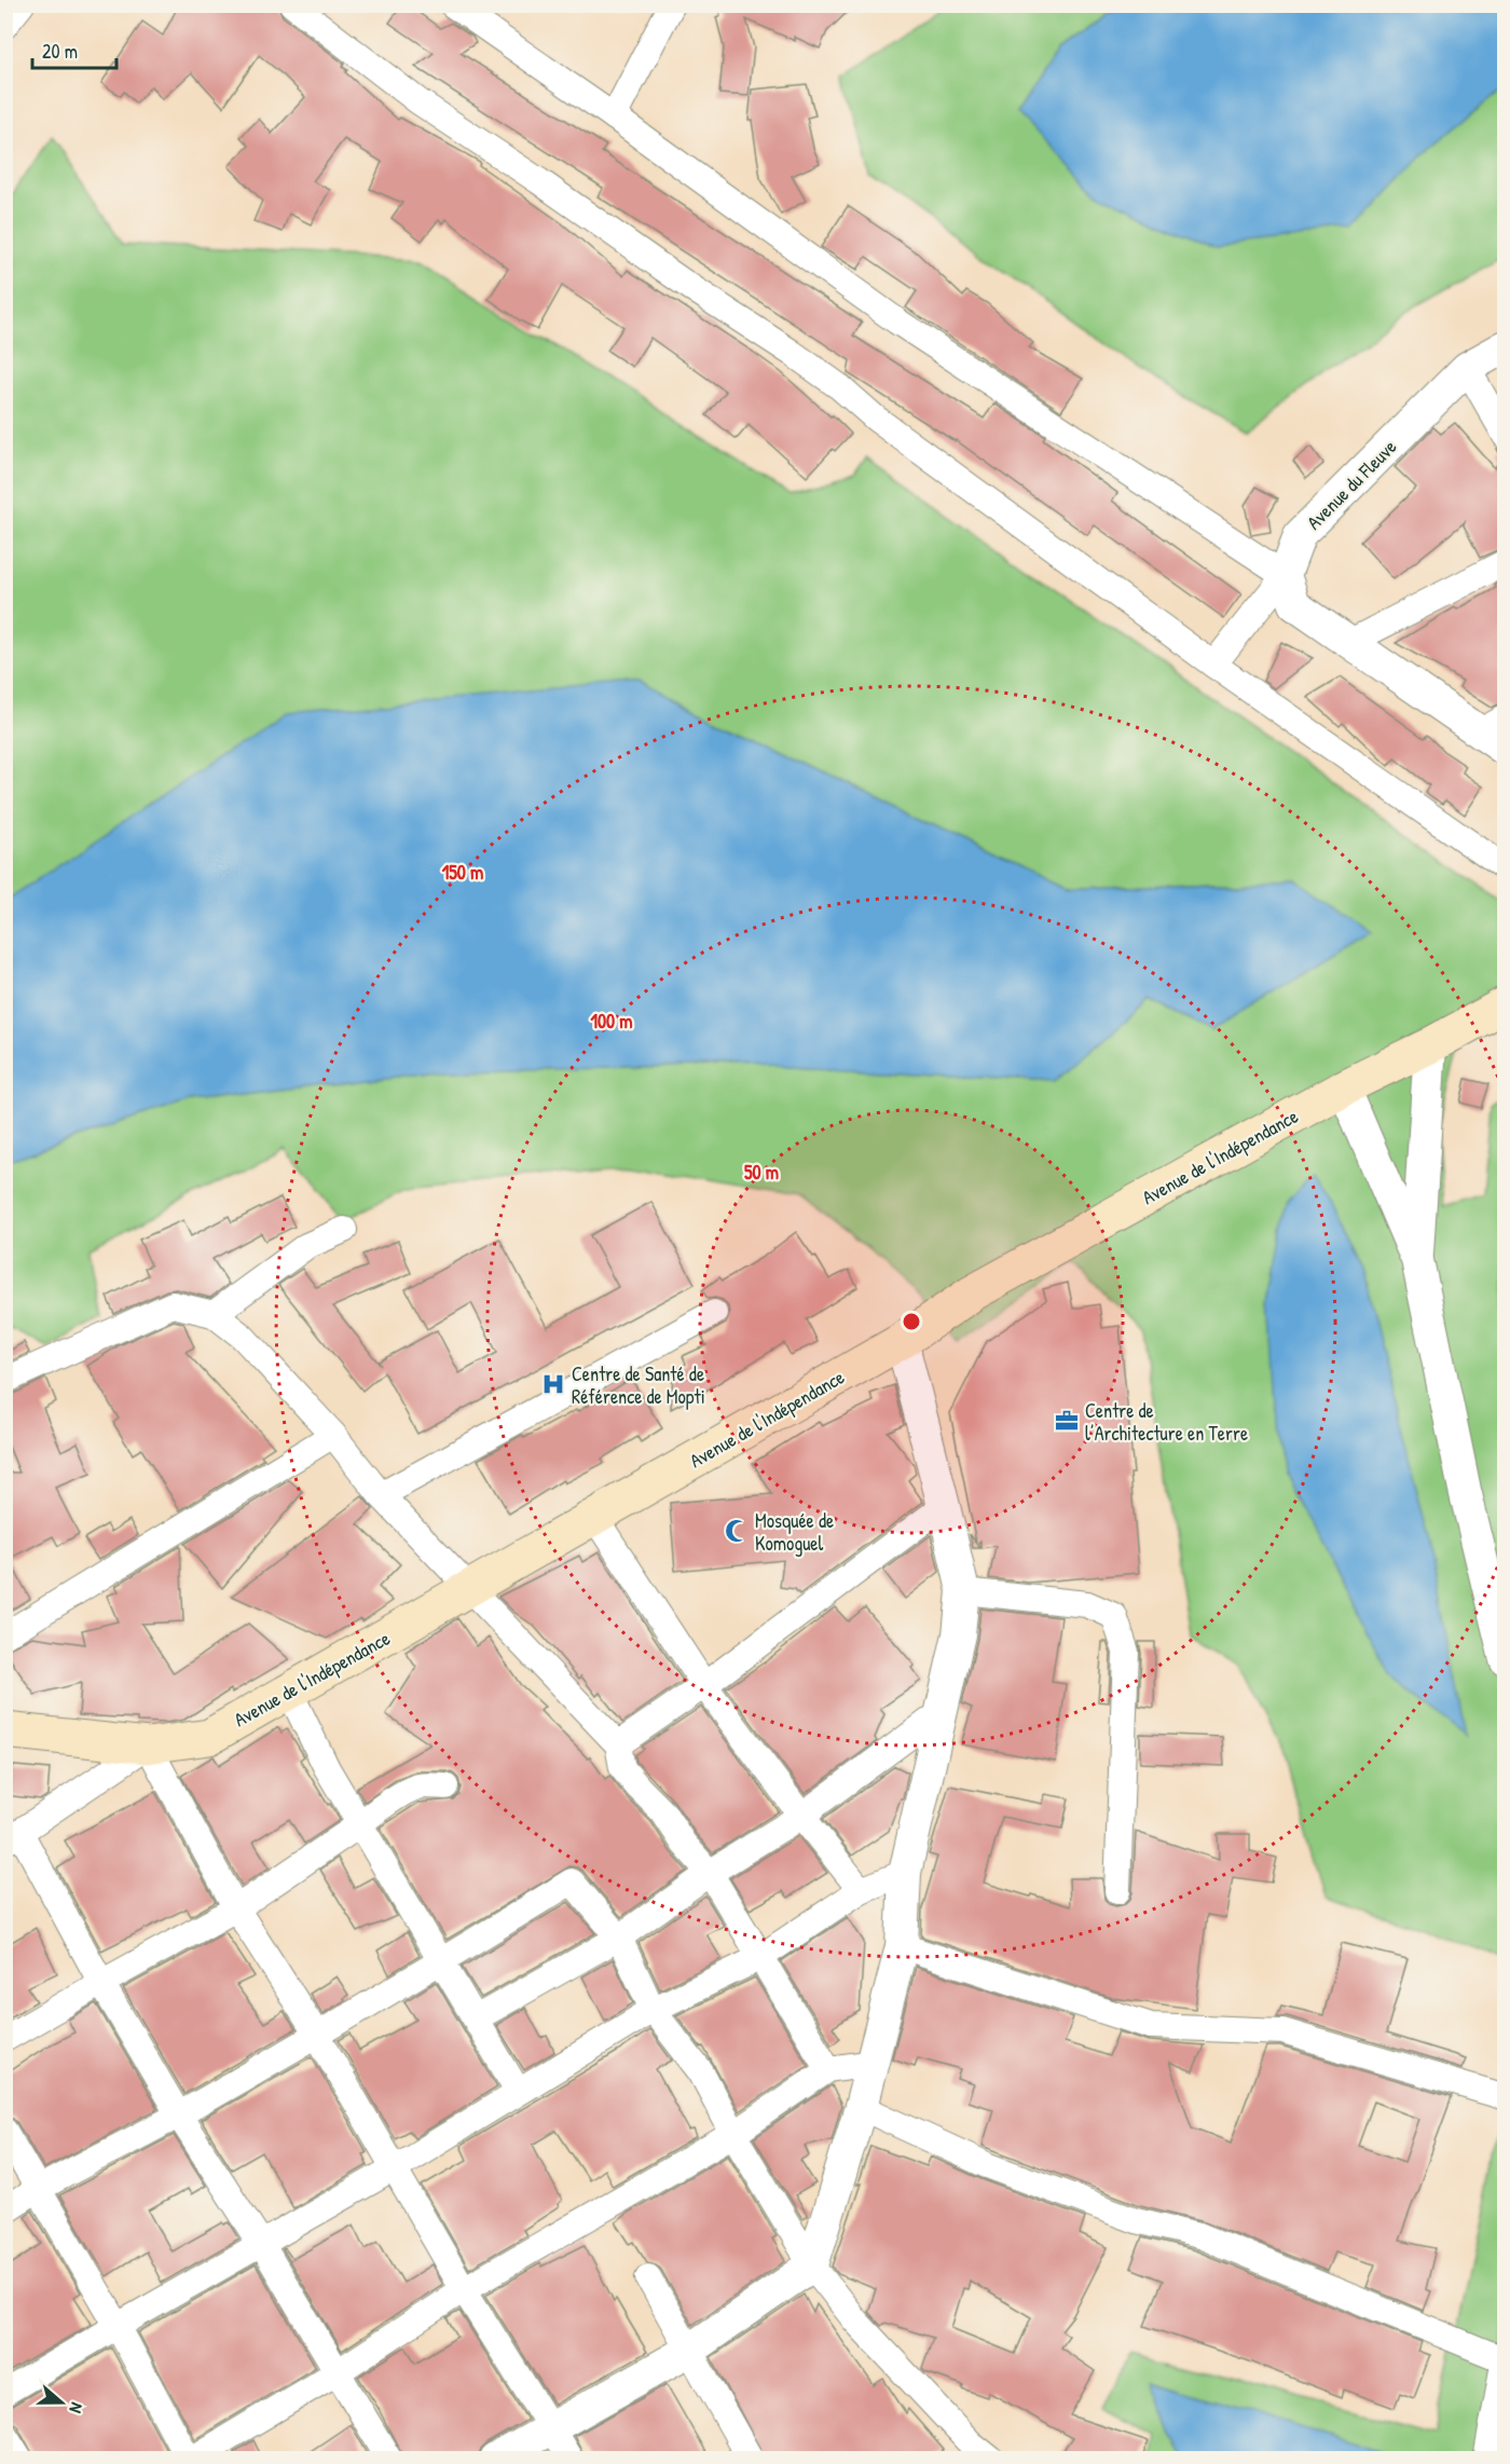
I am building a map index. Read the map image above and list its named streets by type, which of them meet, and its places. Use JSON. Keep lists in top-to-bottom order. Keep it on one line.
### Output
{"streets":{"main road":["Avenue de l'Indépendance"],"street":["Avenue du Fleuve"]},"places":{"hospital":["Centre de Santé de Référence de Mopti"],"office":["Centre de l’Architecture en Terre"],"mosque":["Mosquée de Komoguel"]},"scale_bar":"20 m","north":"right","rings":["150 m","100 m","50 m"]}
